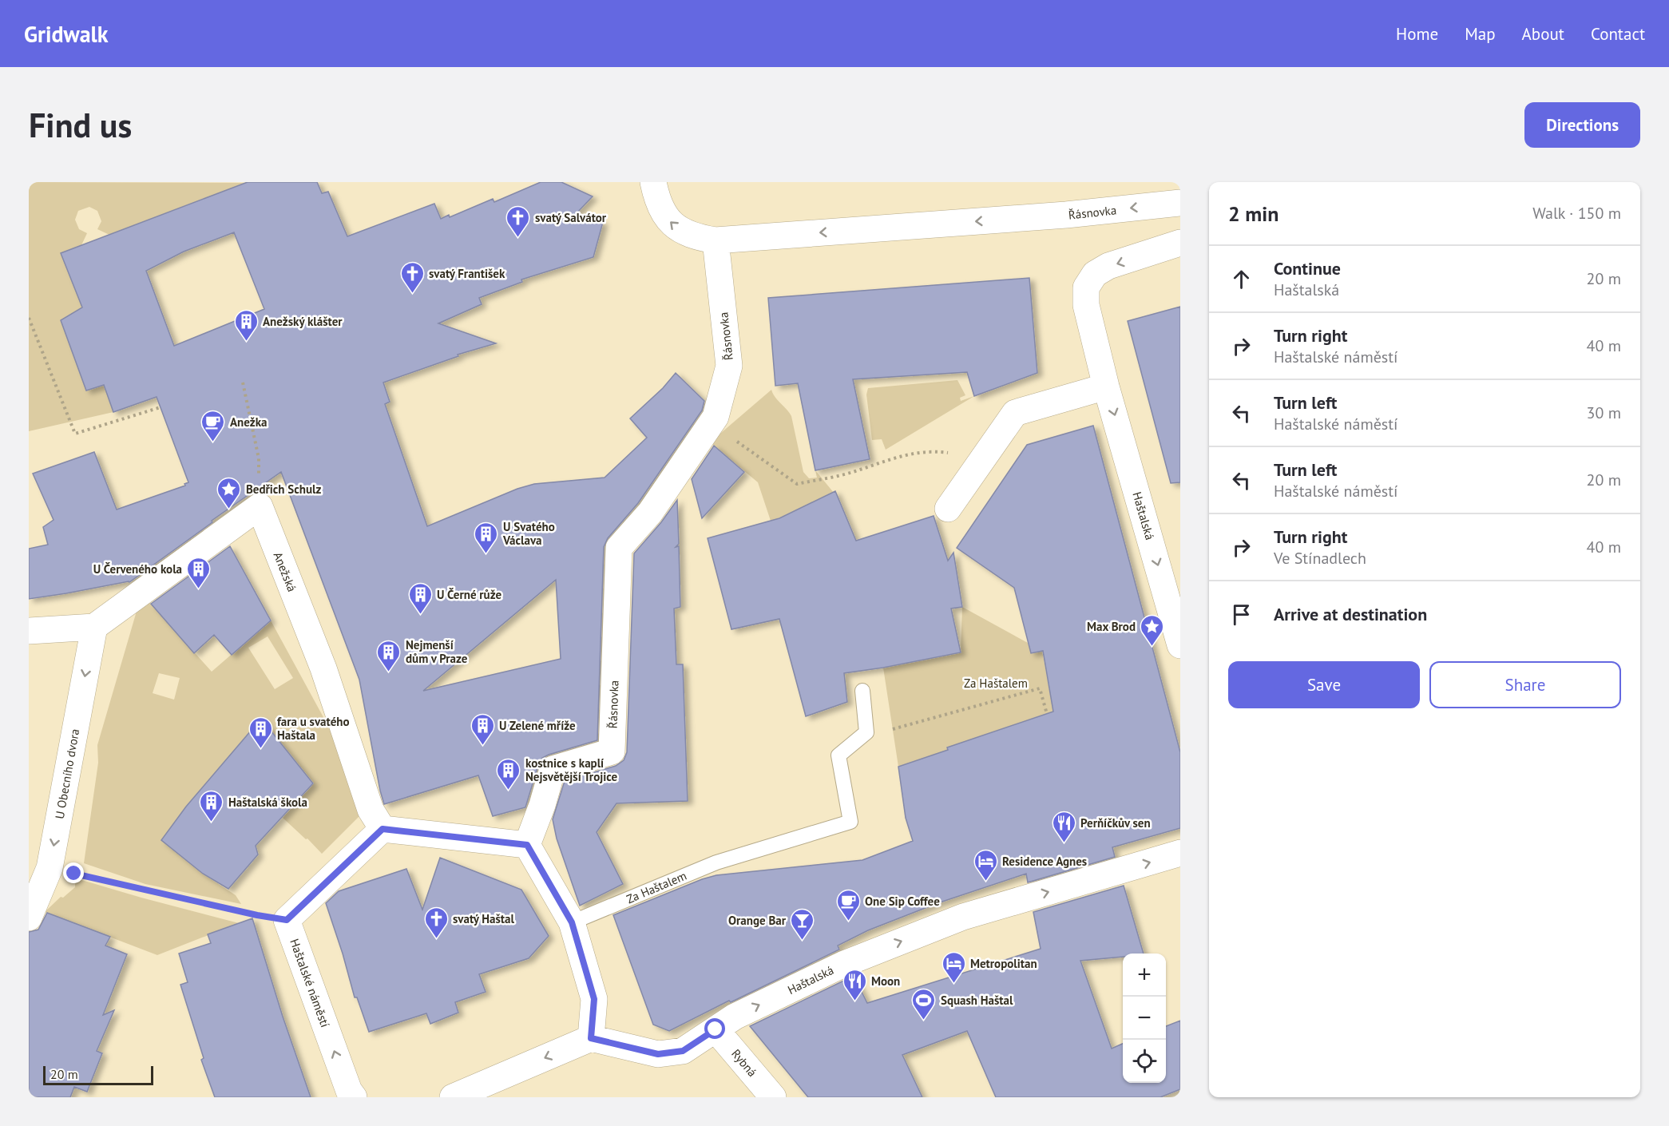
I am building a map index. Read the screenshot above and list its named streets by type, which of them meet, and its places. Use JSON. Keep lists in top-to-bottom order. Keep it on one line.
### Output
{"streets":{"street":["Řásnovka","Haštalská","Anežská","U Obecního dvora","Haštalské náměstí","Rybná"],"lane":["Za Haštalem"]},"crossings":[["Haštalská","Rybná"]],"one_way":["Řásnovka","U Obecního dvora","Haštalské náměstí"],"parks":["Za Haštalem"],"places":{"church":["svatý Salvátor","svatý František","svatý Haštal"],"building":["Anežský klášter","U Svatého Václava","U Červeného kola","U Černé růže","Nejmenší dům v Praze","U Zelené mříže","fara u svatého Haštala","kostnice s kaplí Nejsvětější Trojice","Haštalská škola"],"cafe":["Anežka","One Sip Coffee"],"place":["Bedřich Schulz","Max Brod"],"restaurant":["Perňíčkův sen","Moon"],"hotel":["Residence Agnes","Metropolitan"],"bar":["Orange Bar"],"sports":["Squash Haštal"]},"scale_bar":"20 m","page":{"header":"Gridwalk","nav":["Home","Map","About","Contact"],"buttons":["Directions",["Save","Share"]],"title":"Find us","heading":["2 min","Walk · 150 m"],"list":[["Continue","Haštalská","20 m"],["Turn right","Haštalské náměstí","40 m"],["Turn left","Haštalské náměstí","30 m"],["Turn left","Haštalské náměstí","20 m"],["Turn right","Ve Stínadlech","40 m"],"Arrive at destination"],"map_buttons":["+","−"],"scale":"20 m"}}
